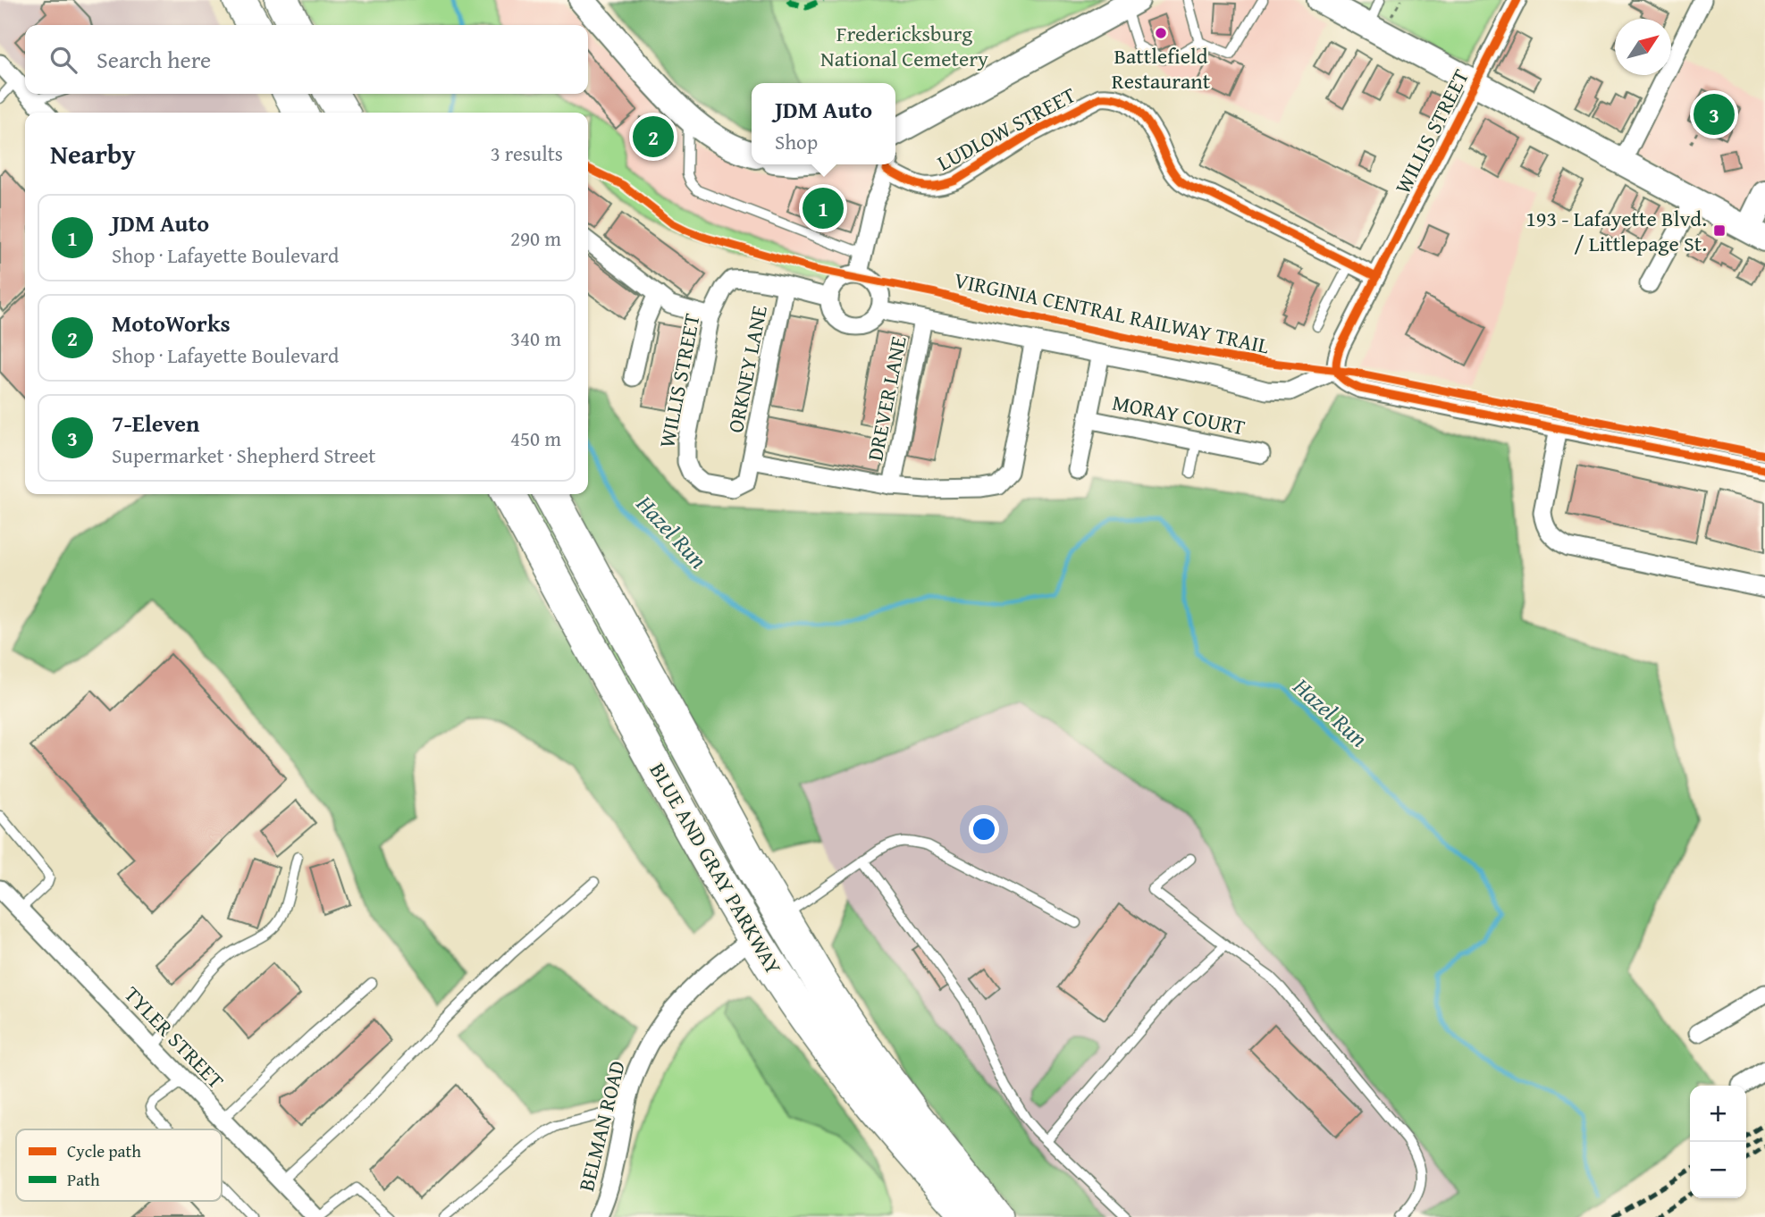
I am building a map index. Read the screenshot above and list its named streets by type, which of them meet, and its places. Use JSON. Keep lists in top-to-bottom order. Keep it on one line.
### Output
{"streets":{"highway":["BLUE AND GRAY PARKWAY"],"street":["LUDLOW STREET","WILLIS STREET","ORKNEY LANE","DREVER LANE","MORAY COURT","TYLER STREET","BELMAN ROAD"],"cycle path":["VIRGINIA CENTRAL RAILWAY TRAIL"]},"crossings":[["LUDLOW STREET","WILLIS STREET"],["WILLIS STREET","ORKNEY LANE"],["BLUE AND GRAY PARKWAY","BELMAN ROAD"]],"water":["Hazel Run"],"parks":["Fredericksburg National Cemetery"],"places":{"other":["Battlefield Restaurant"],"transit":["193 - Lafayette Blvd. / Littlepage St."]},"legend":["Cycle path","Path"],"north":"top right","page":{"search":"Search here","popup":["JDM Auto","Shop"],"pins":["3","2","1"],"heading":["Nearby","3 results"],"list":[{"mark":"1","name":"JDM Auto","note":"Shop · Lafayette Boulevard","value":"290 m"},{"mark":"2","name":"MotoWorks","note":"Shop · Lafayette Boulevard","value":"340 m"},{"mark":"3","name":"7-Eleven","note":"Supermarket · Shepherd Street","value":"450 m"}],"map_buttons":["+","−"]}}
